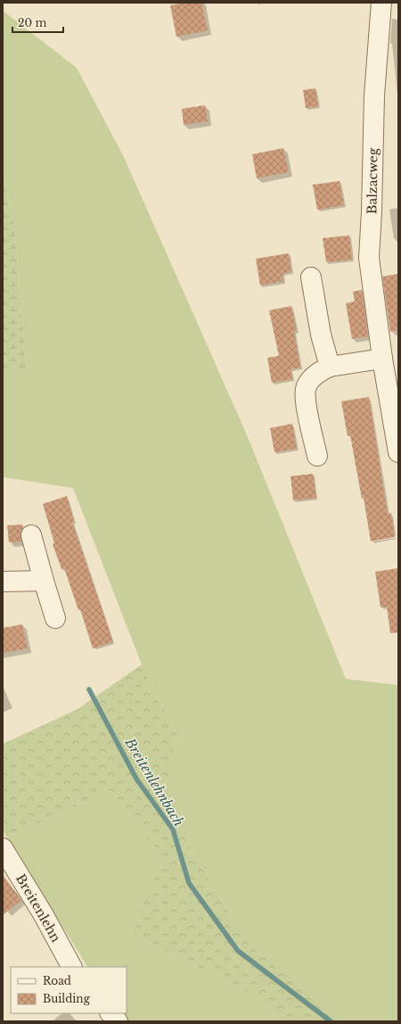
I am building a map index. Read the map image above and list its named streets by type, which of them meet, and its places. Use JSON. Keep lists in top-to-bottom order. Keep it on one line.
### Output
{"streets":{"street":["Balzacweg","Breitenlehn"]},"water":["Breitenlehnbach"],"legend":["Road","Building"],"scale_bar":"20 m"}
